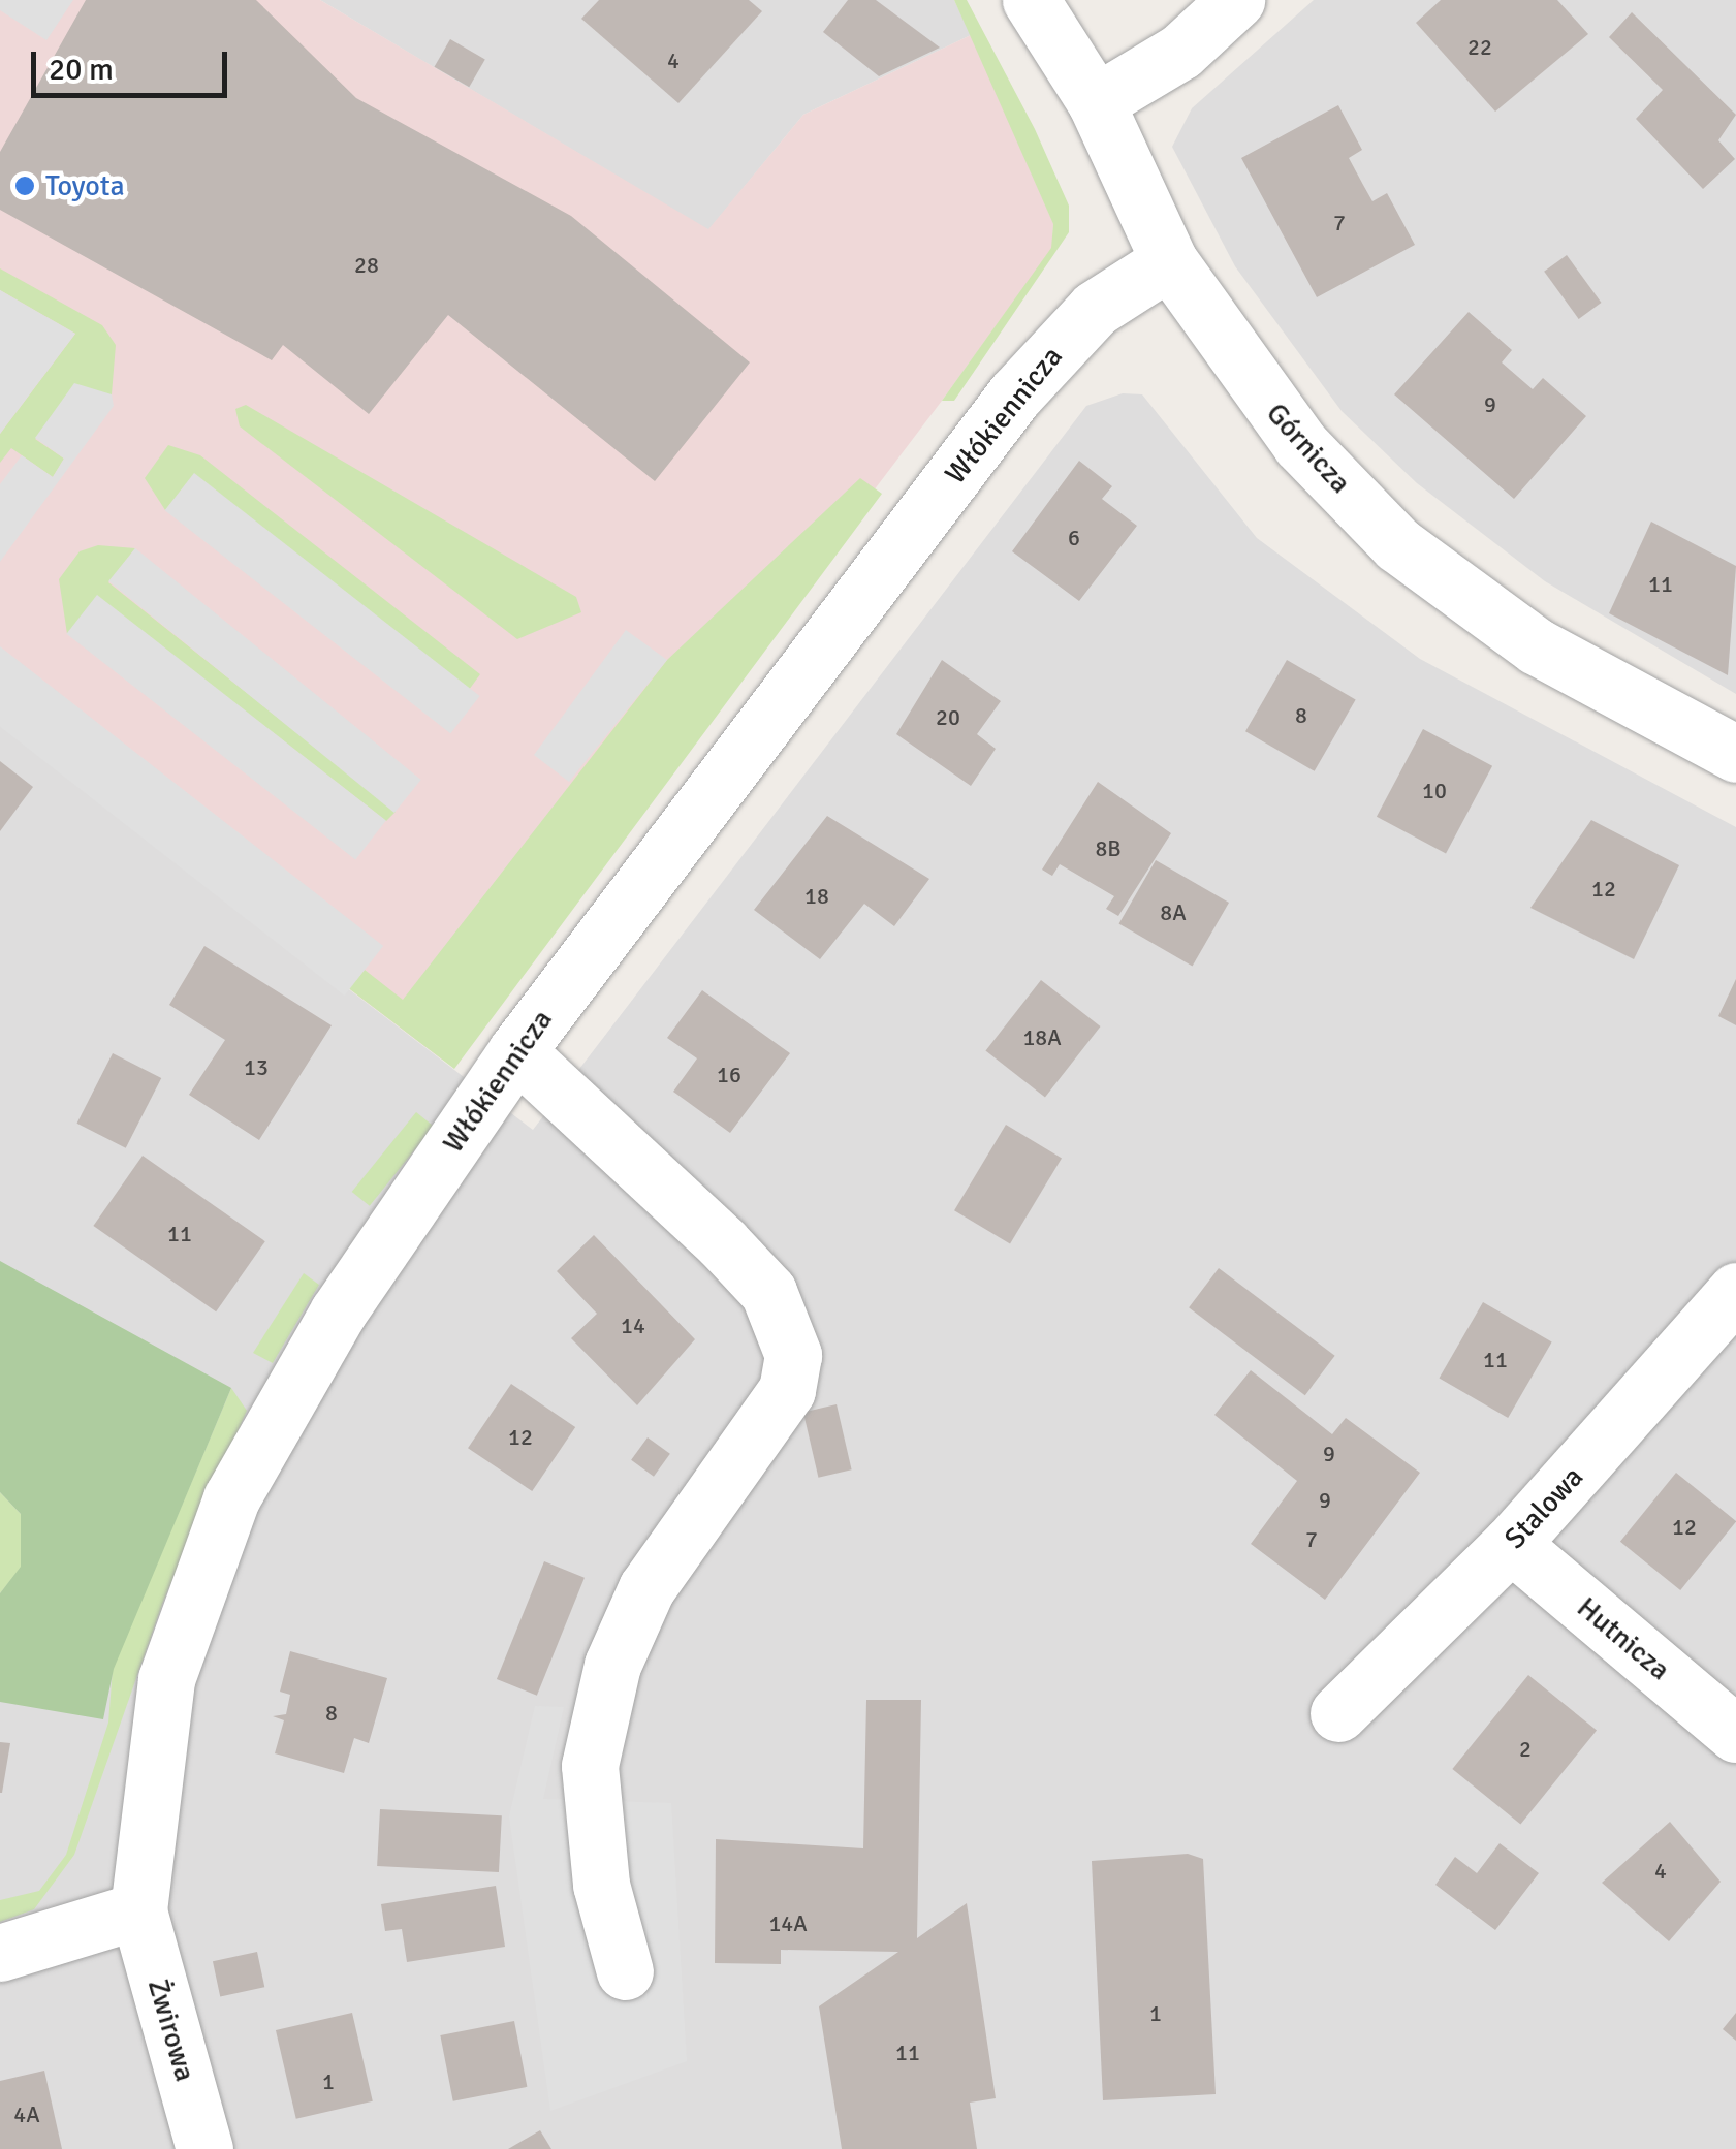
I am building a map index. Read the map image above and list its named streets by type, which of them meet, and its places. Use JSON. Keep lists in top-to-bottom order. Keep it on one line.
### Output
{"streets":{"street":["Włókiennicza","Górnicza","Stalowa","Hutnicza","Żwirowa"]},"crossings":[["Włókiennicza","Górnicza"],["Włókiennicza","Żwirowa"],["Stalowa","Hutnicza"]],"places":["Toyota"],"house_numbers":["22","4","7","28","9","6","11","8","20","10","8B","12","18","8A","18A","13","16","11","14","11","12","9","9","12","7","8","2","4","14A","1","11","1","4A"],"scale_bar":"20 m"}
